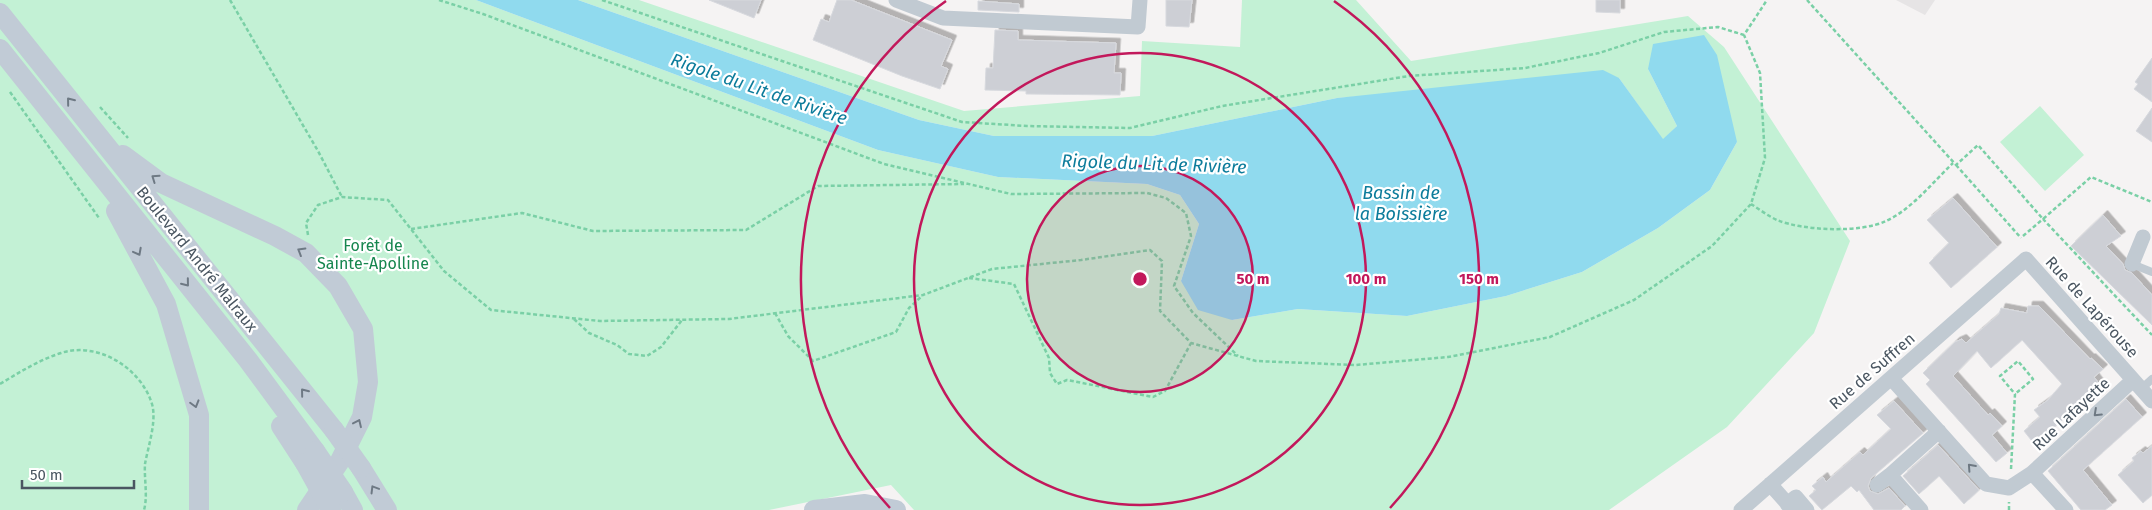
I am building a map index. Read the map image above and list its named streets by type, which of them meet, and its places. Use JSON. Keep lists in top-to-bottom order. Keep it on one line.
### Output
{"streets":{"main road":["Boulevard André Malraux"],"street":["Rue de Lapérouse","Rue de Suffren","Rue Lafayette"]},"crossings":[["Rue de Lapérouse","Rue de Suffren"],["Rue de Lapérouse","Rue Lafayette"]],"one_way":["Rue Lafayette"],"water":["Rigole du Lit de Rivière","Bassin de la Boissière"],"parks":["Forêt de Sainte-Apolline"],"scale_bar":"50 m","rings":["50 m","100 m","150 m"]}
